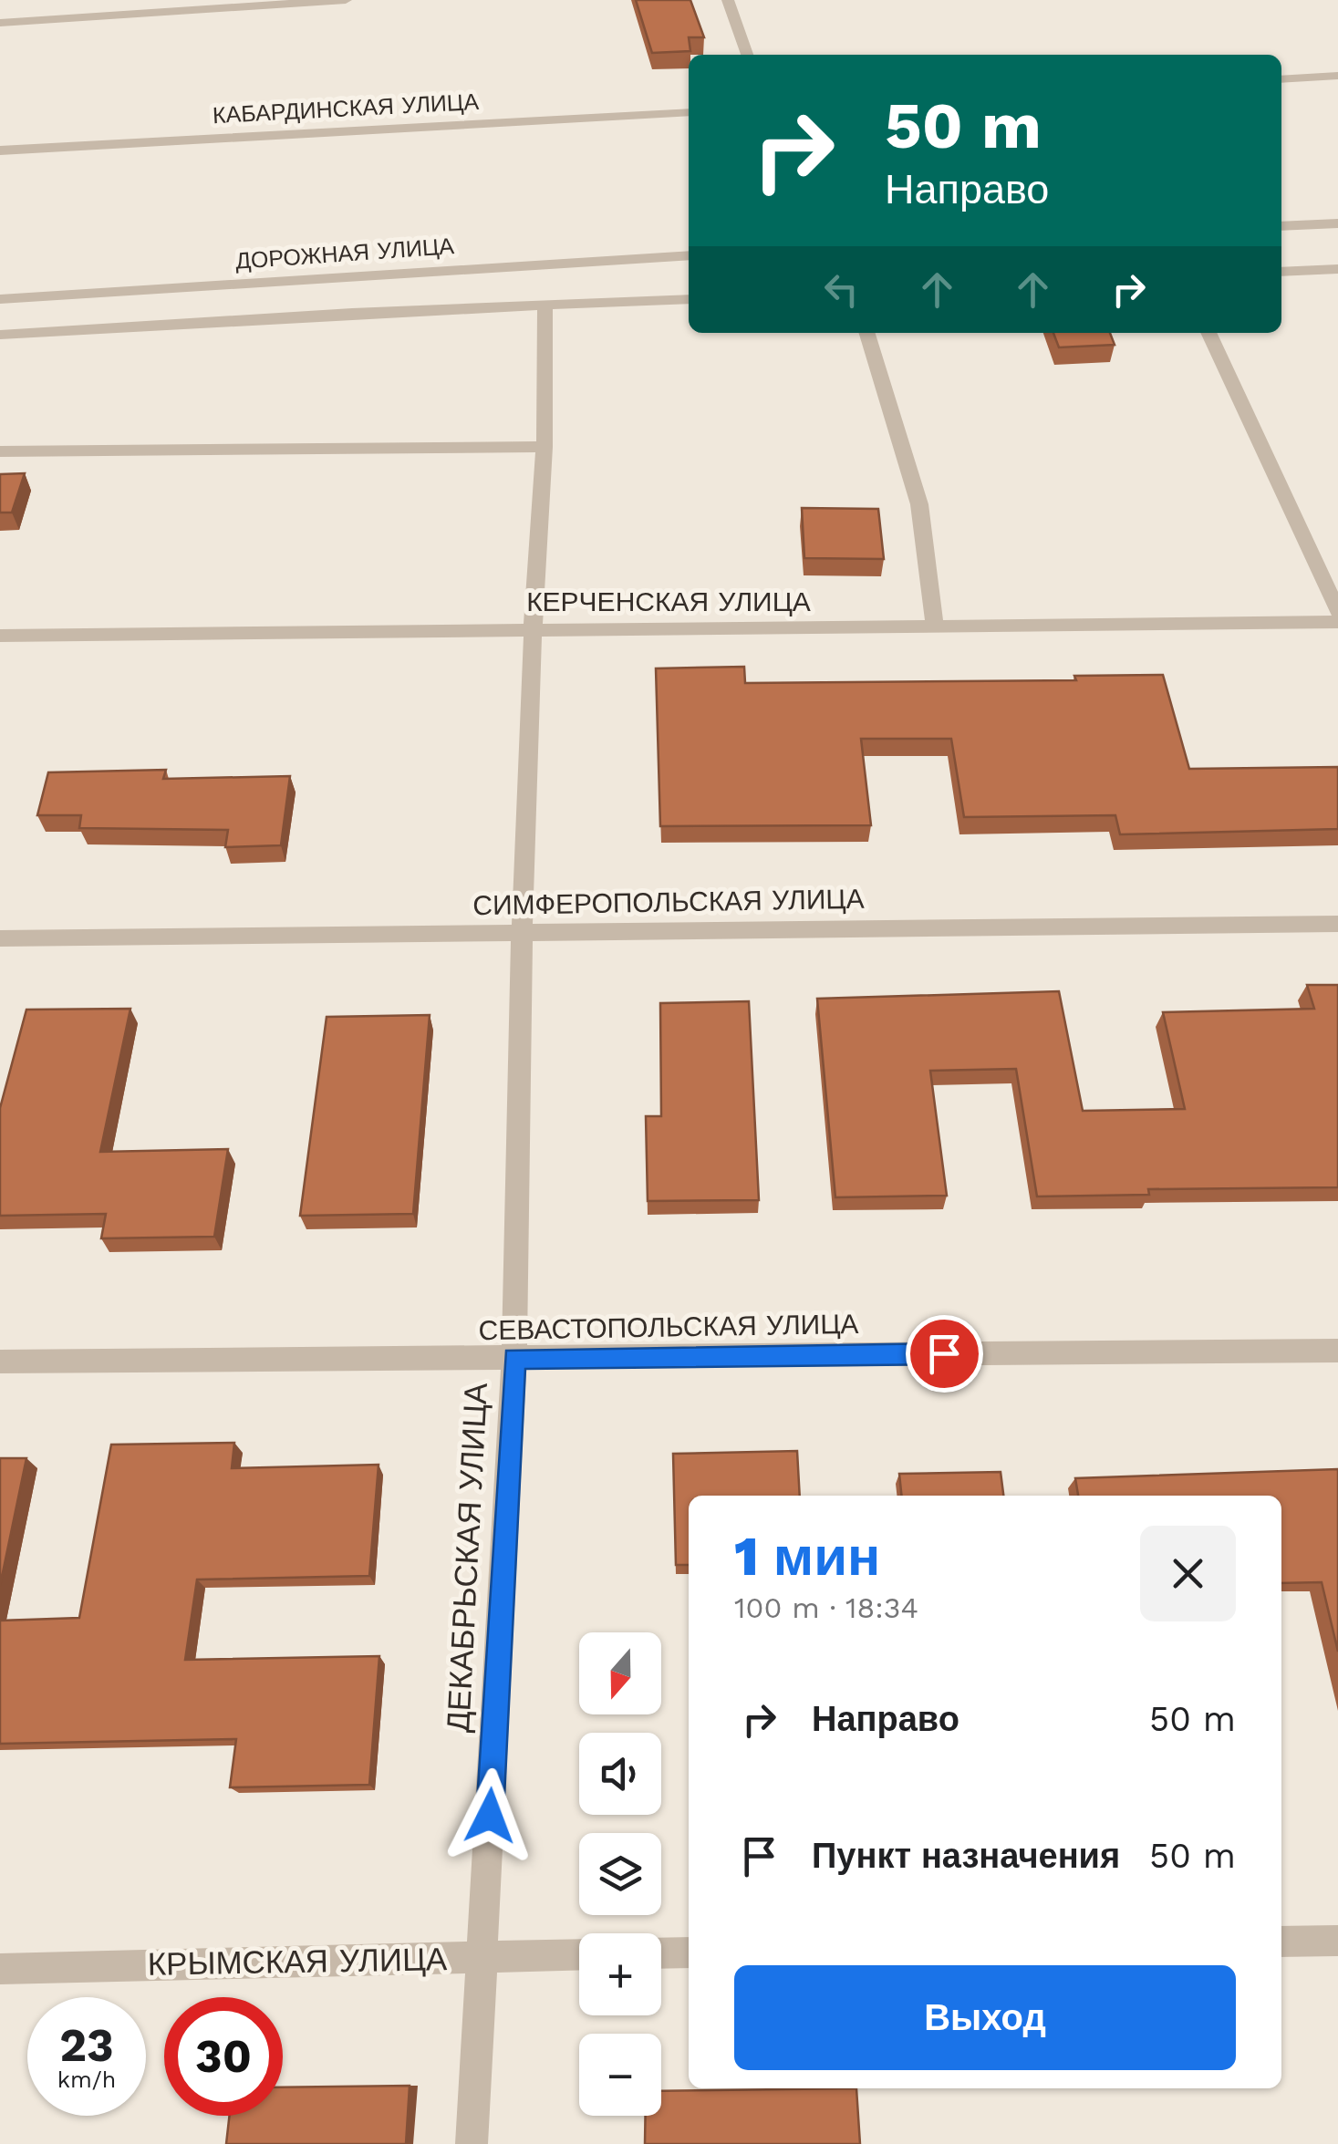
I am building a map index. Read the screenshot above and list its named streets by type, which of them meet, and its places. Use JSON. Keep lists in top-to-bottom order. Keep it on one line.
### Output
{"streets":{"street":["КАБАРДИНСКАЯ УЛИЦА","ДОРОЖНАЯ УЛИЦА","КЕРЧЕНСКАЯ УЛИЦА","СИМФЕРОПОЛЬСКАЯ УЛИЦА","СЕВАСТОПОЛЬСКАЯ УЛИЦА","ДЕКАБРЬСКАЯ УЛИЦА","КРЫМСКАЯ УЛИЦА"]},"crossings":[["КЕРЧЕНСКАЯ УЛИЦА","ДЕКАБРЬСКАЯ УЛИЦА"],["СИМФЕРОПОЛЬСКАЯ УЛИЦА","ДЕКАБРЬСКАЯ УЛИЦА"],["СЕВАСТОПОЛЬСКАЯ УЛИЦА","ДЕКАБРЬСКАЯ УЛИЦА"],["ДЕКАБРЬСКАЯ УЛИЦА","КРЫМСКАЯ УЛИЦА"]],"north":"bottom","page":{"turn":["50 m","Направо"],"heading":["1 мин","100 m · 18:34"],"map_buttons":["+","−"],"list":[{"name":"Направо","value":"50 m"},{"name":"Пункт назначения","value":"50 m"}],"buttons":"Выход","speed":"23 km/h","limit":"30"}}
